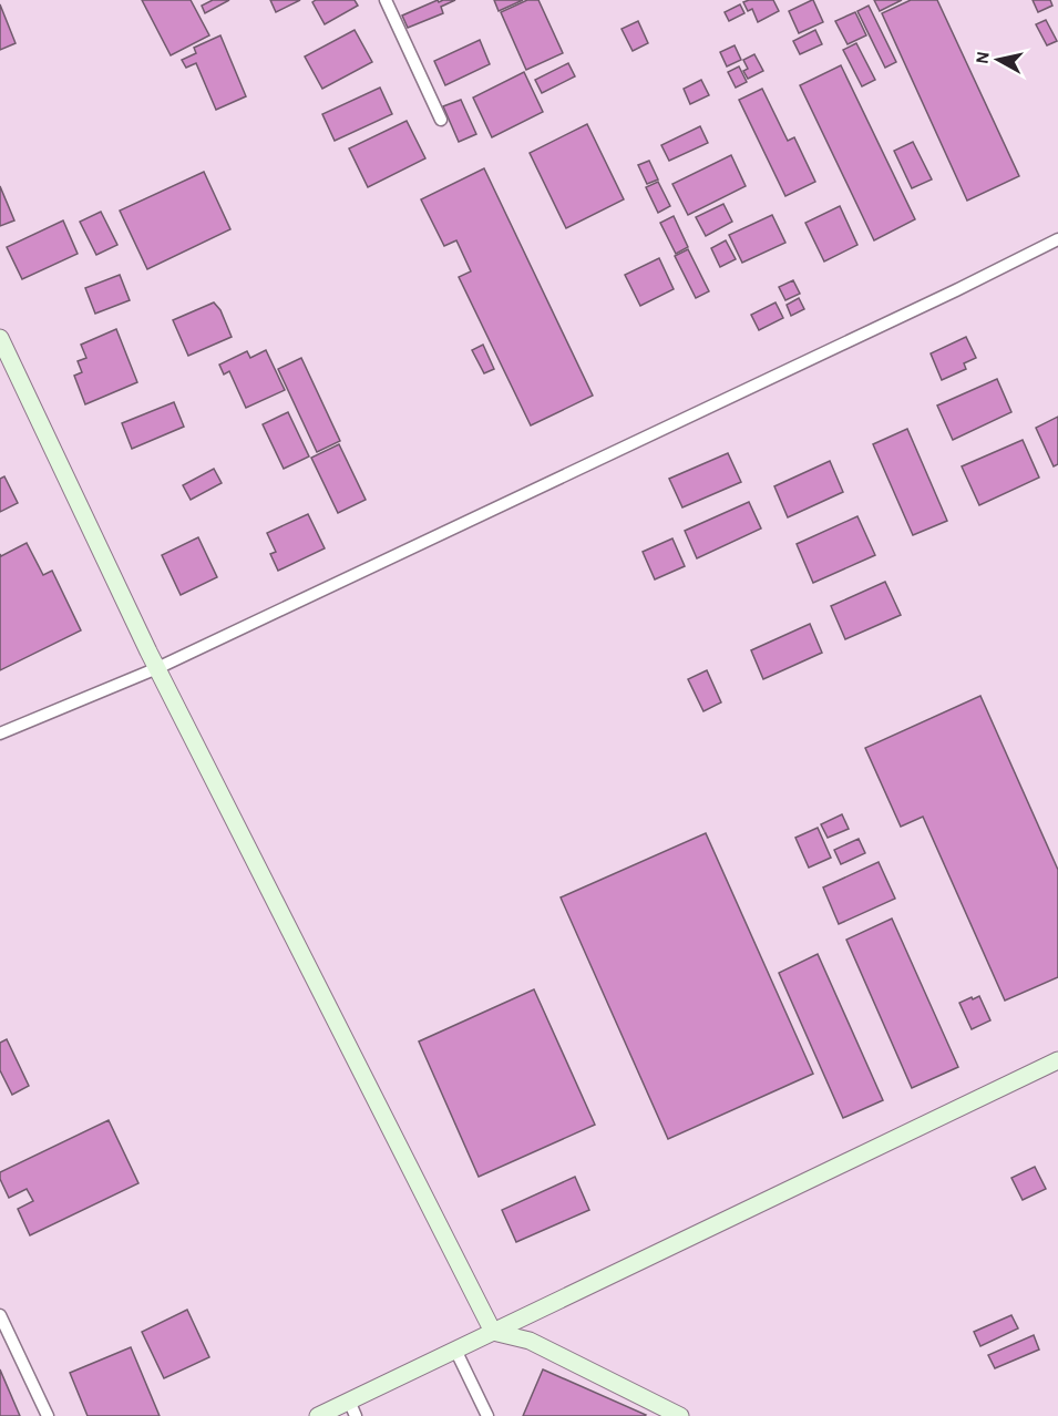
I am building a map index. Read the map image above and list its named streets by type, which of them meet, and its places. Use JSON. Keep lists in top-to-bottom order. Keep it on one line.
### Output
{"north":"left"}
